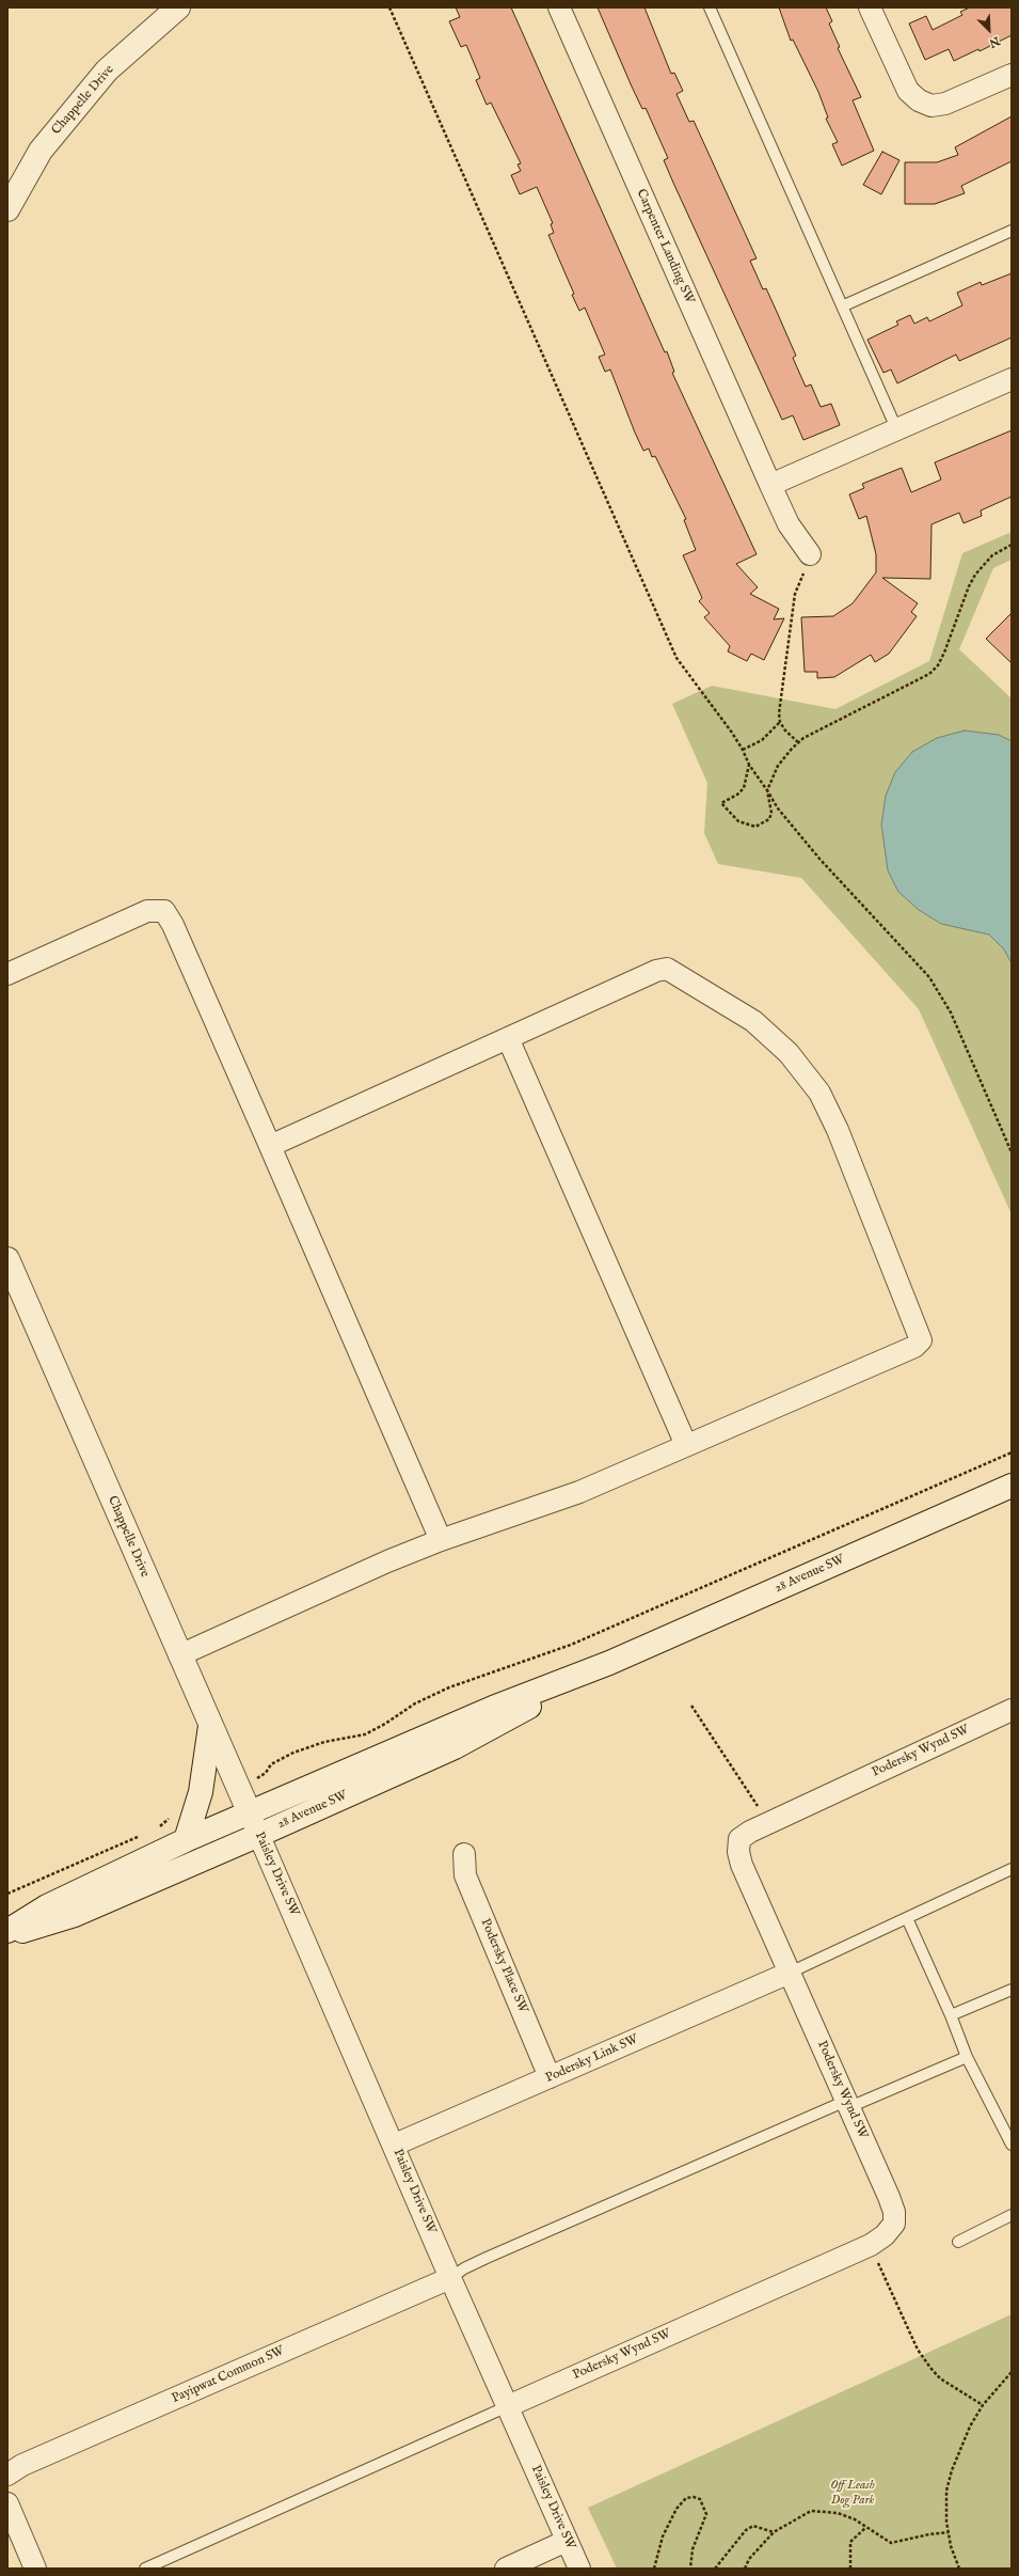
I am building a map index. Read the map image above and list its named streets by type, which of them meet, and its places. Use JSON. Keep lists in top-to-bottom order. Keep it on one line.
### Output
{"streets":{"main road":["Chappelle Drive","28 Avenue SW"],"street":["Carpenter Landing SW","Podersky Wynd SW","Paisley Drive SW","Podersky Place SW","Podersky Link SW","Payipwat Common SW"]},"crossings":[["Chappelle Drive","28 Avenue SW"],["Chappelle Drive","Paisley Drive SW"],["28 Avenue SW","Paisley Drive SW"],["Podersky Wynd SW","Paisley Drive SW"],["Podersky Wynd SW","Podersky Link SW"],["Paisley Drive SW","Podersky Link SW"],["Paisley Drive SW","Payipwat Common SW"],["Podersky Place SW","Podersky Link SW"]],"parks":["Off Leash Dog Park"],"north":"bottom right"}
